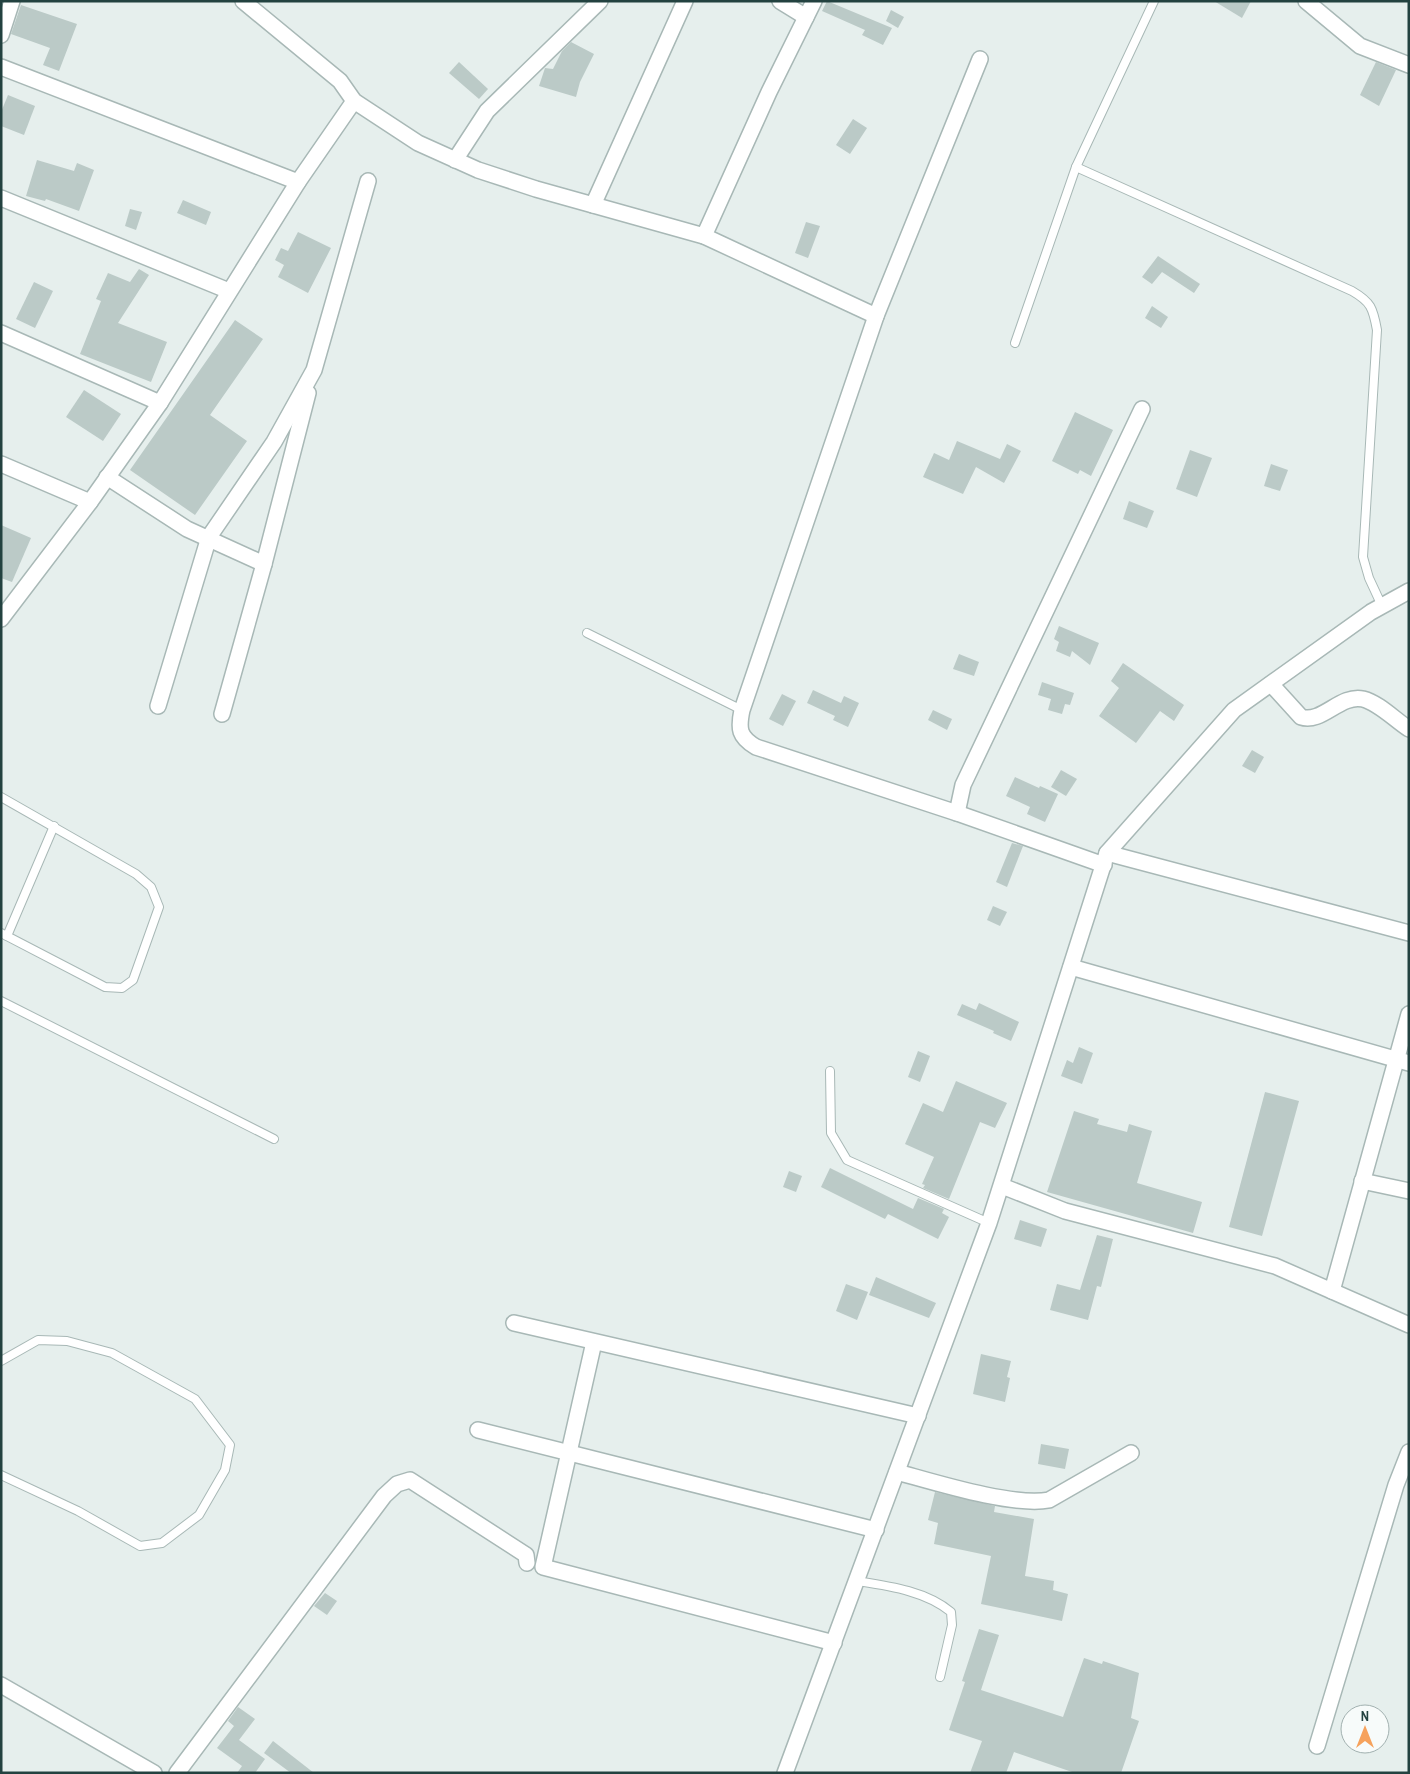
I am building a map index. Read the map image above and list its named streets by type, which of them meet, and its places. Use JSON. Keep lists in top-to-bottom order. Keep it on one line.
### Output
{"north":"top"}
